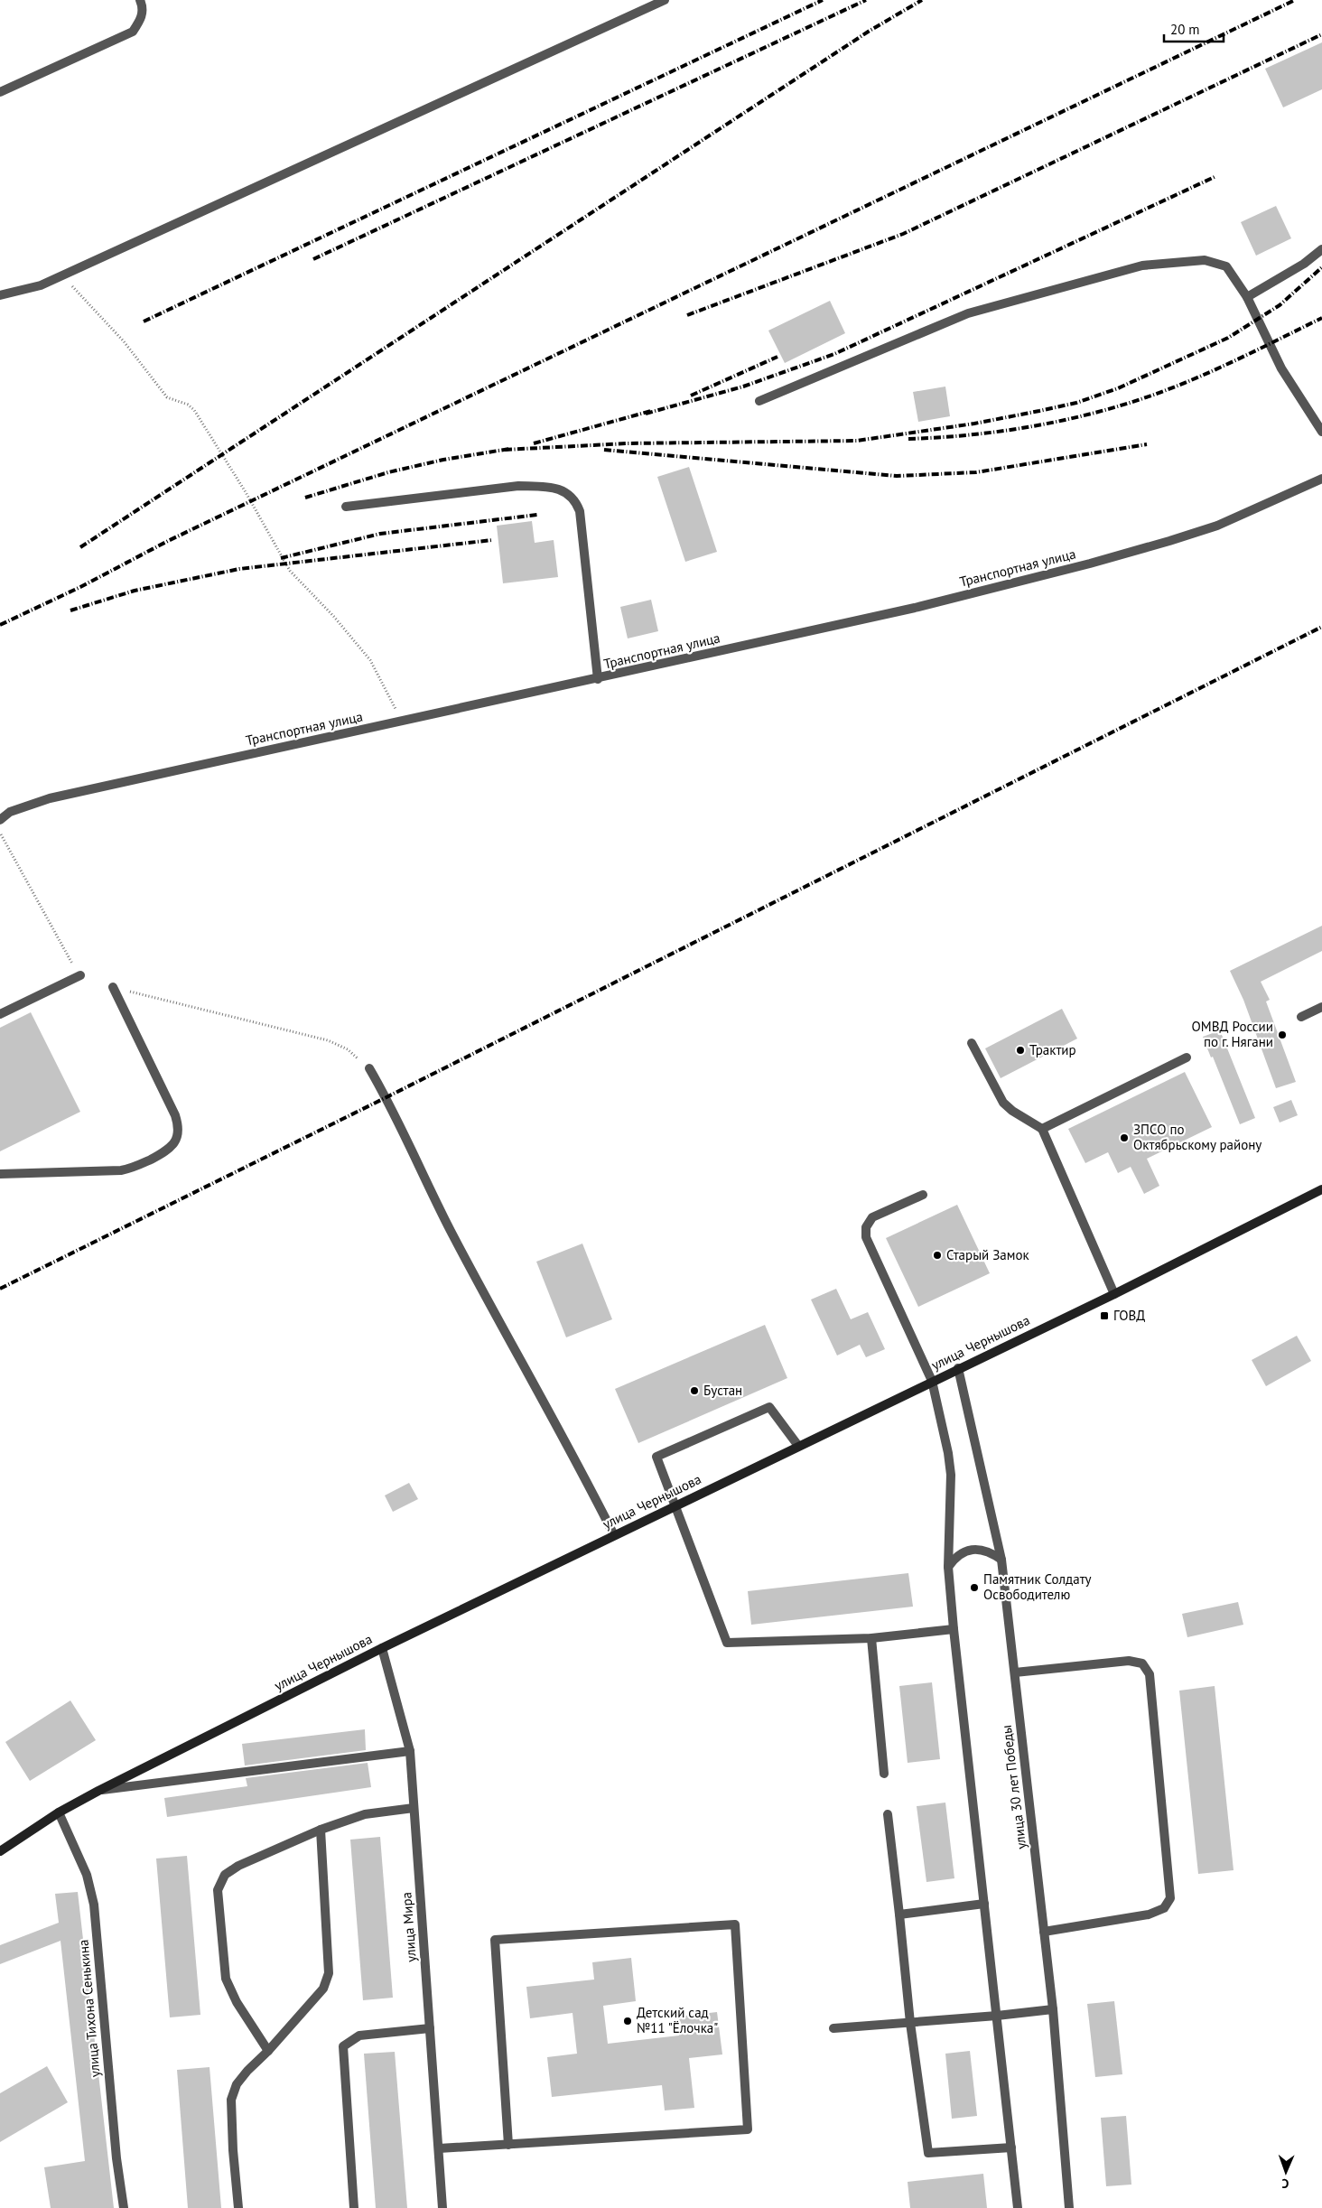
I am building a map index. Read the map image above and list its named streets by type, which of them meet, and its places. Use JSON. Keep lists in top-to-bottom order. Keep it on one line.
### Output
{"streets":{"main road":["улица Чернышова"],"street":["Транспортная улица","улица 30 лет Победы","улица Мира","улица Тихона Сенькина"]},"crossings":[["улица Чернышова","улица 30 лет Победы"],["улица Чернышова","улица Мира"],["улица Чернышова","улица Тихона Сенькина"]],"places":{"other":["ОМВД России по г. Нягани","Трактир","ЗПСО по Октябрьскому району","Старый Замок","Бустан","Памятник Солдату Освободителю","Детский сад №11 \"Ёлочка\""],"transit":["ГОВД"]},"scale_bar":"20 m","north":"bottom"}
